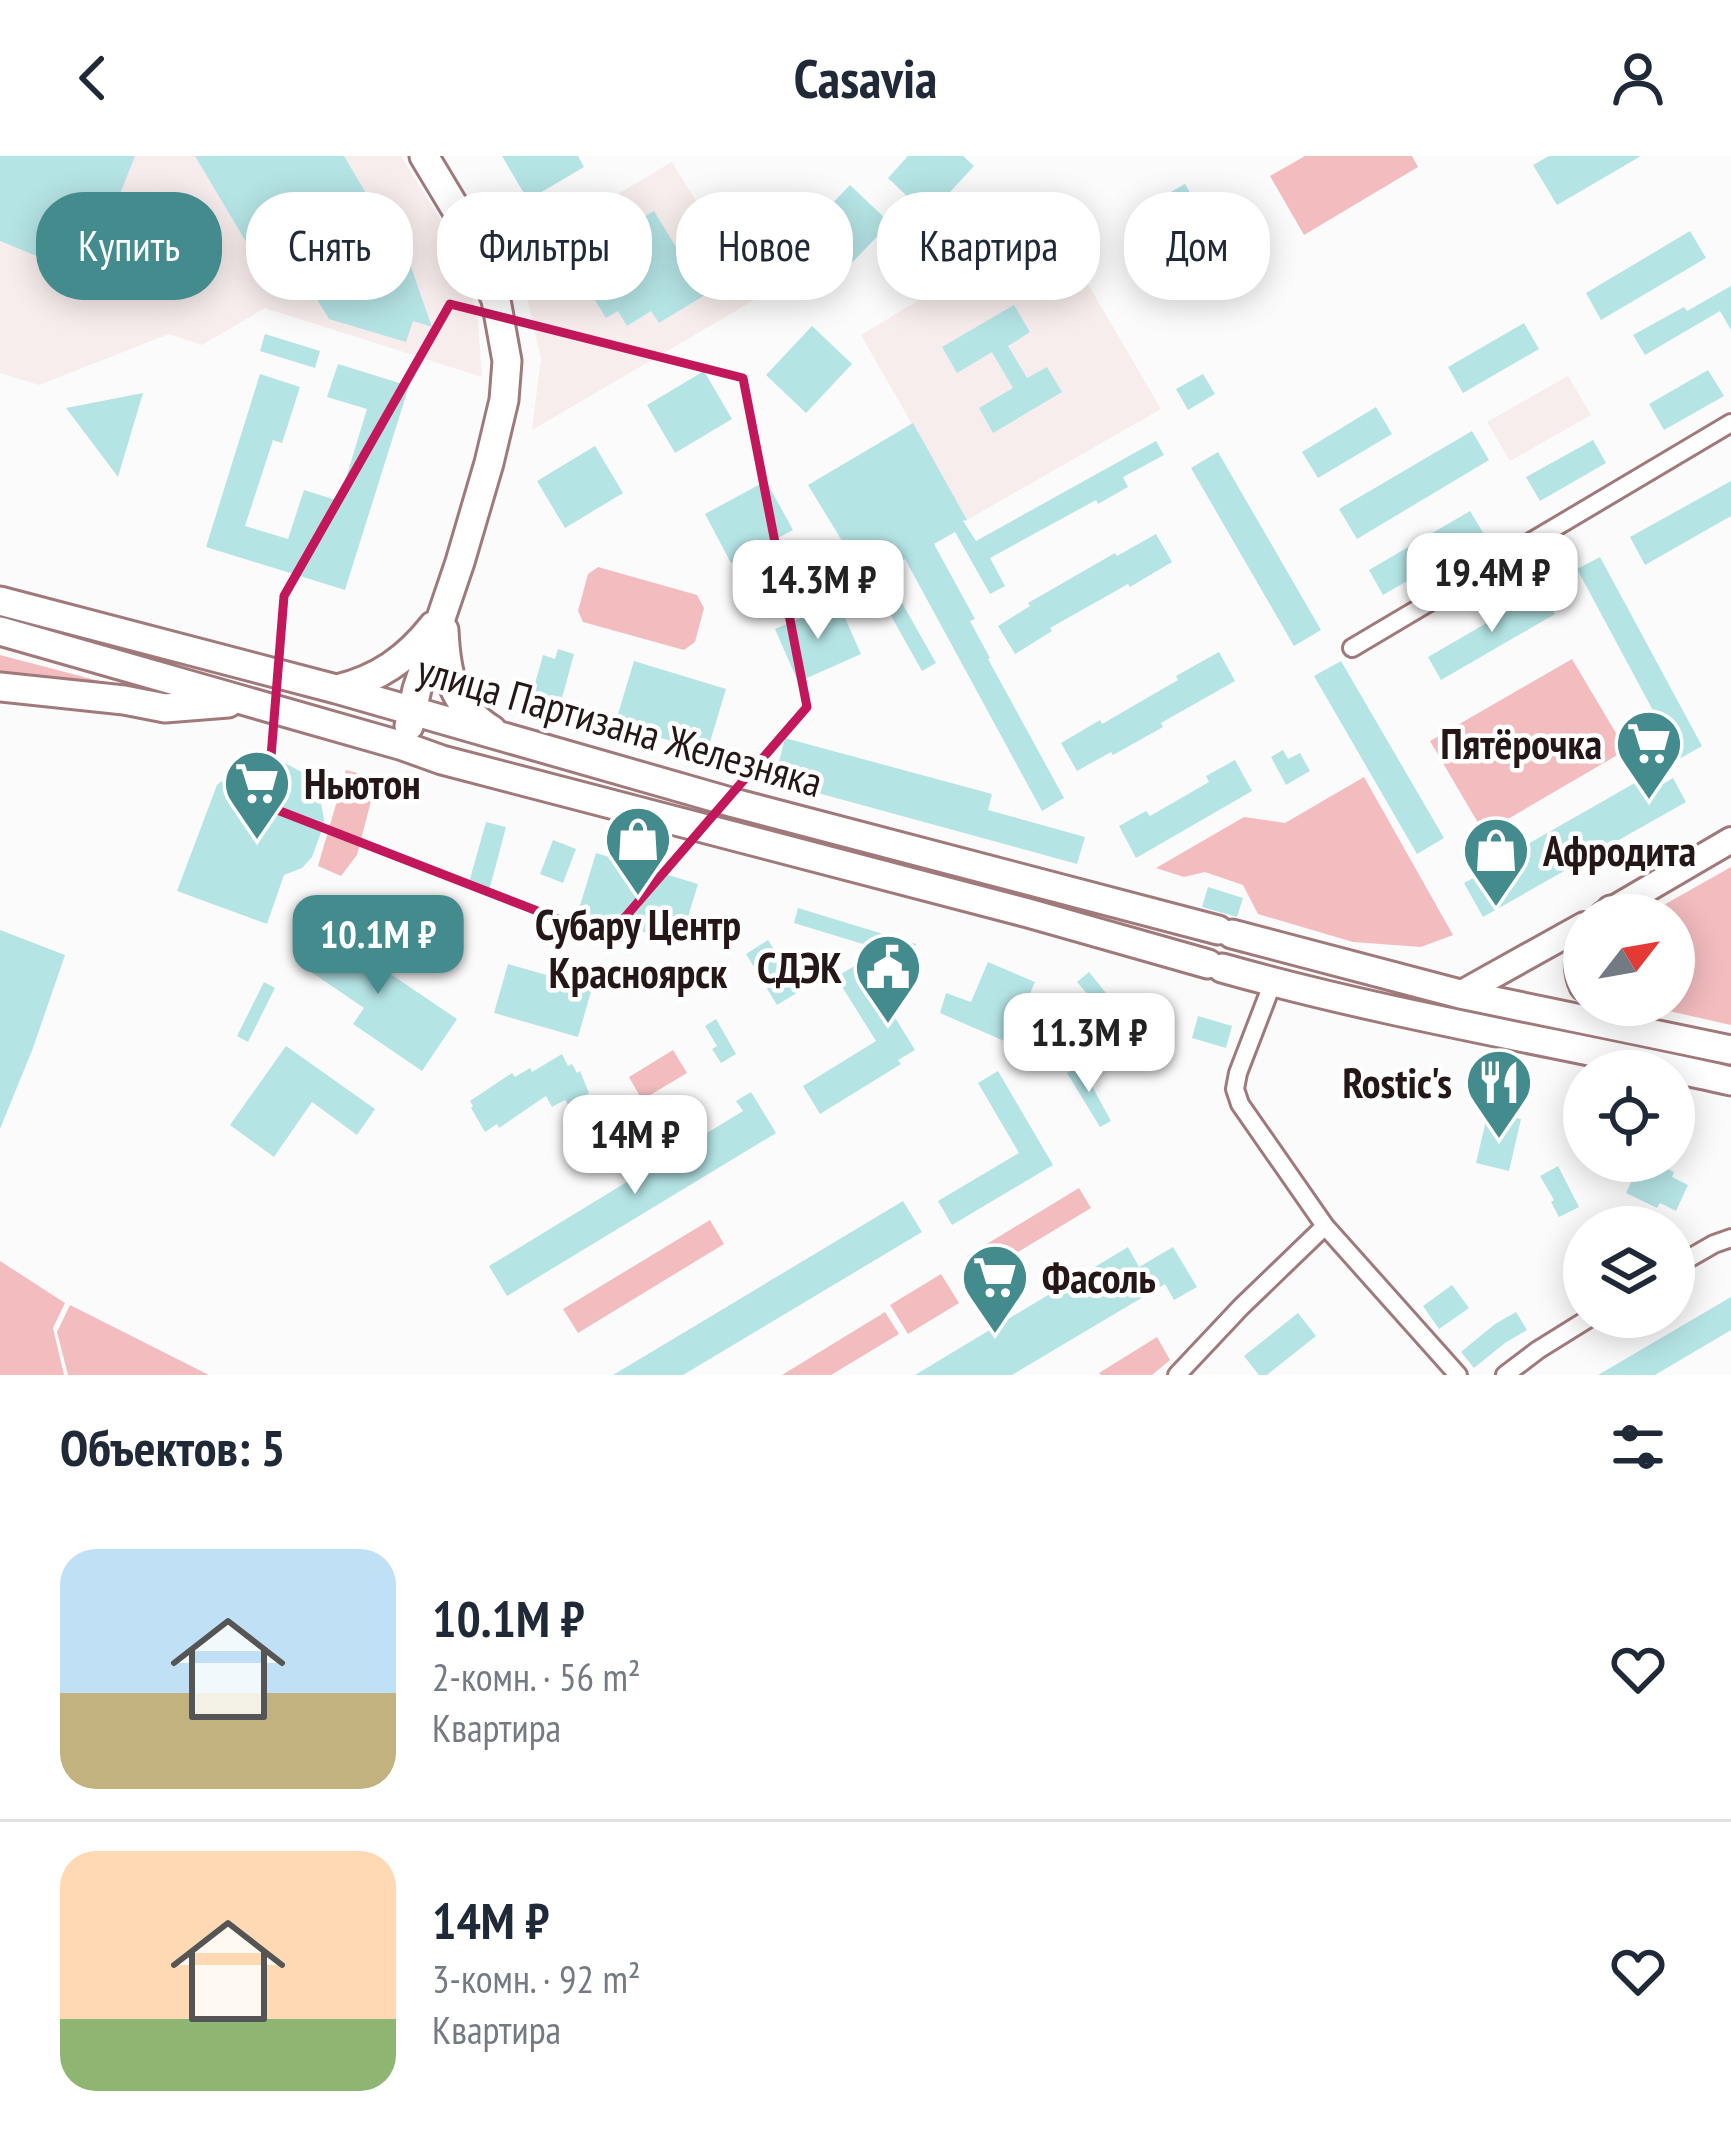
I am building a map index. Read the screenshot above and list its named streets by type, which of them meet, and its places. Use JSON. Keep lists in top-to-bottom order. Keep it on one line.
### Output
{"streets":{"main road":["улица Партизана Железняка"]},"places":{"supermarket":["Пятёрочка","Ньютон","Фасоль"],"shop":["Субару Центр Красноярск","Афродита"],"public building":["СДЭК"],"restaurant":["Rostic's"]},"north":"top right","page":{"header":"Casavia","chip":["Купить","Снять","Фильтры","Новое","Квартира","Дом"],"price":["19.4M ₽","14.3M ₽","10.1M ₽","11.3M ₽","14M ₽"],"heading":"Объектов: 5","list":[{"name":"10.1M ₽","note":"2-комн. · 56 m² · Квартира"},{"name":"14M ₽","note":"3-комн. · 92 m² · Квартира"}]}}
